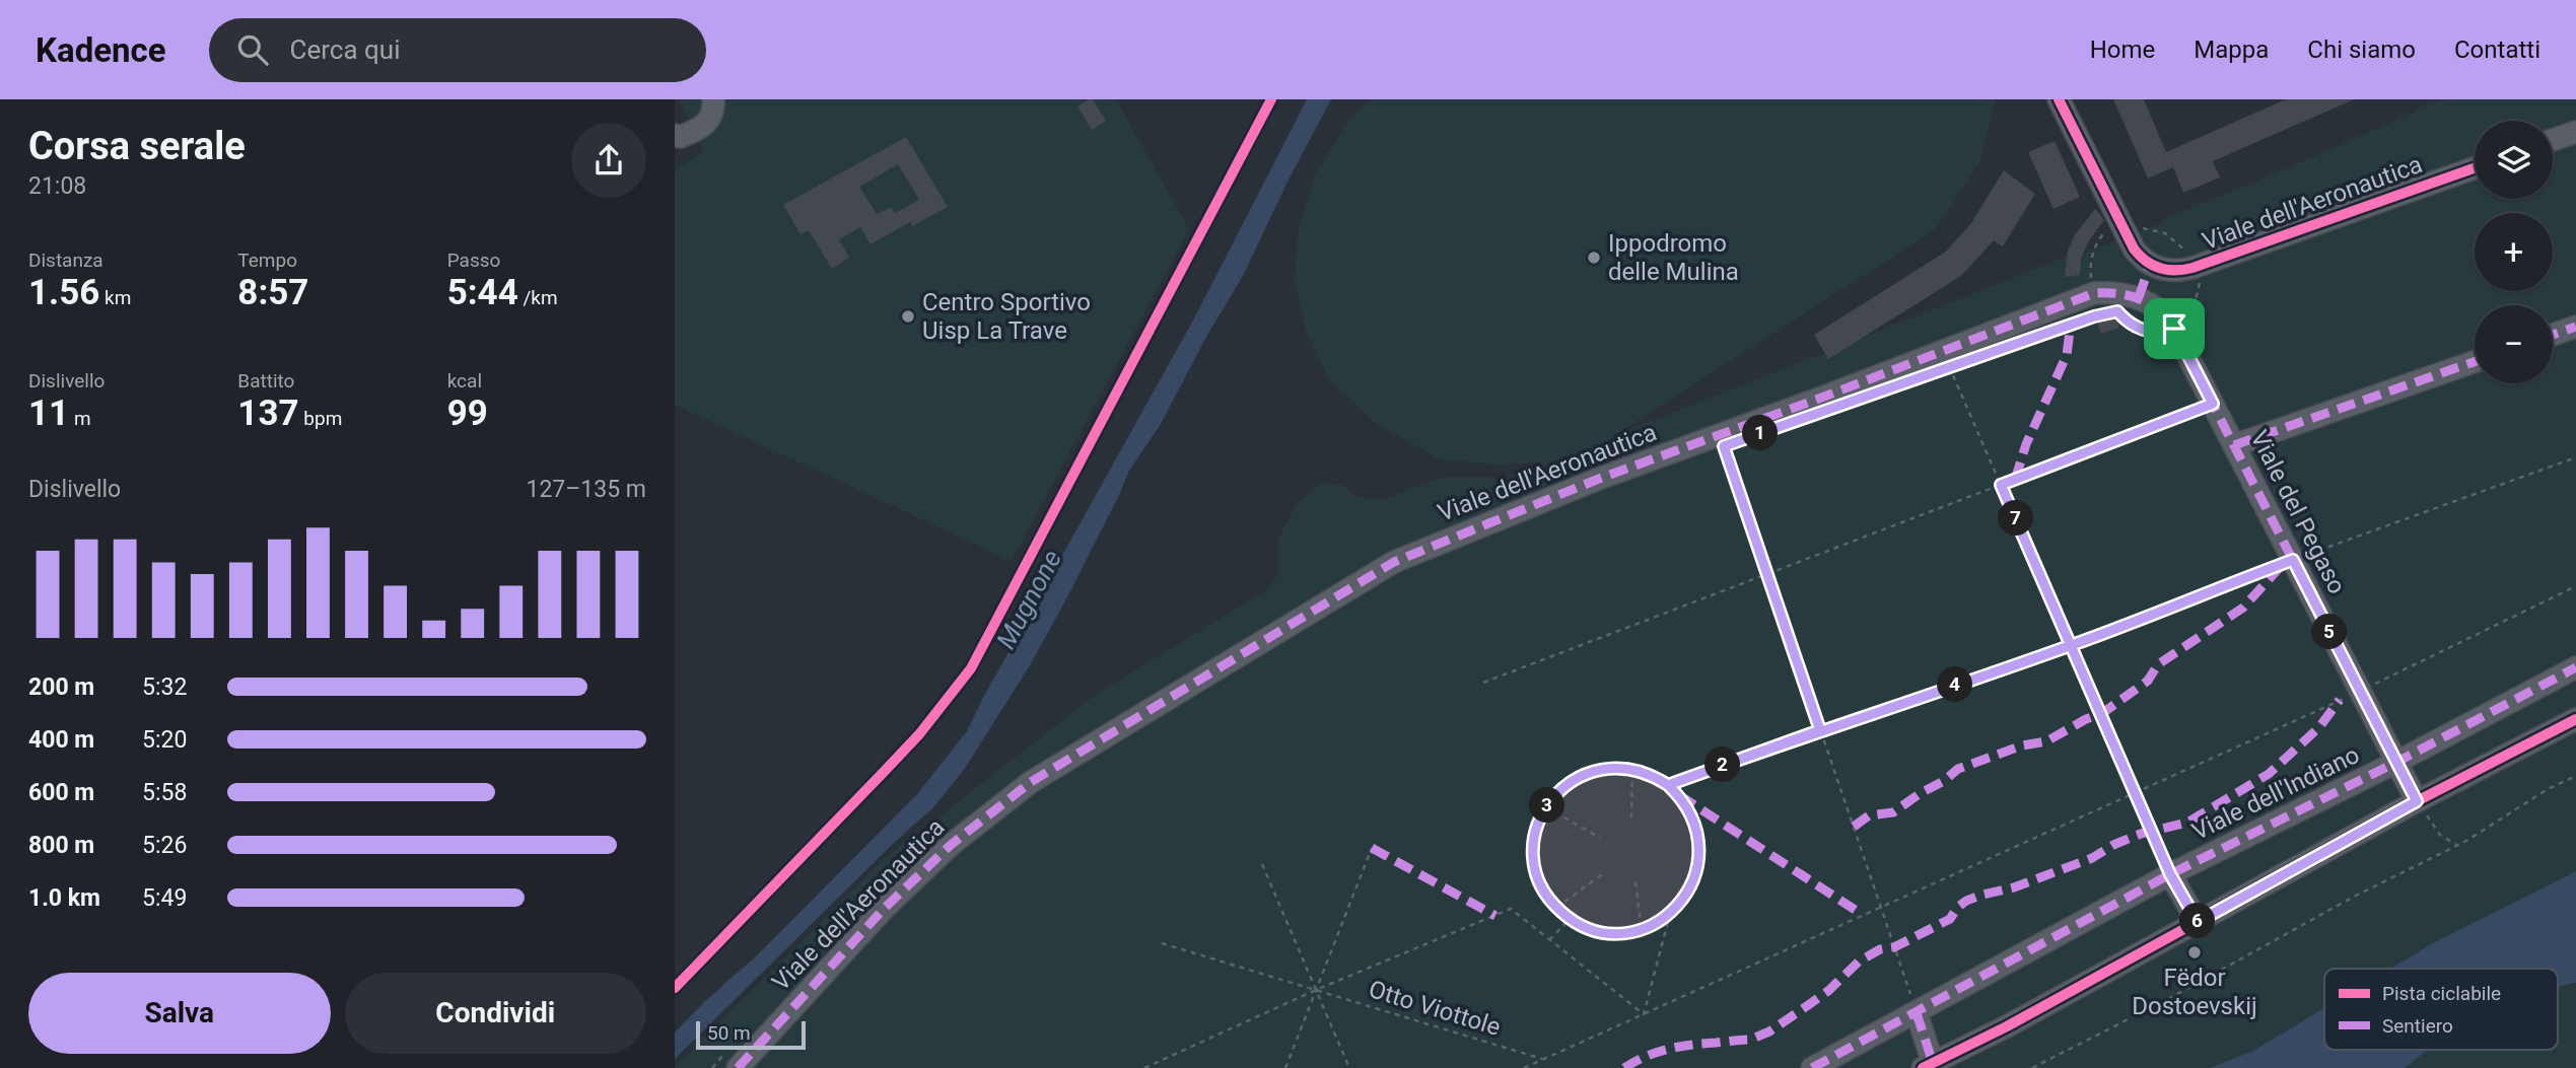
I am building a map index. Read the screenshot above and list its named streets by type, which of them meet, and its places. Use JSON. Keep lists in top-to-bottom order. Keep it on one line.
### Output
{"streets":{"street":["Viale dell'Aeronautica","Viale del Pegaso","Viale dell'Indiano"],"path":["Otto Viottole"]},"crossings":[["Viale dell'Aeronautica","Viale del Pegaso"],["Viale del Pegaso","Viale dell'Indiano"]],"water":["Mugnone"],"places":["Ippodromo delle Mulina","Centro Sportivo Uisp La Trave","Fëdor Dostoevskij"],"legend":["Pista ciclabile","Sentiero"],"scale_bar":"50 m","page":{"header":"Kadence","search":"Cerca qui","nav":["Home","Mappa","Chi siamo","Contatti"],"heading":["Corsa serale","21:08"],"map_buttons":["+","−"],"stats":[["Distanza","1.56 km"],["Tempo","8:57"],["Passo","5:44 /km"],["Dislivello","11 m"],["Battito","137 bpm"],["kcal","99"]],"pins":["1","7","5","4","2","3","6"],"chart":["Dislivello","127–135 m"],"list":[{"name":"200 m","note":"5:32"},{"name":"400 m","note":"5:20"},{"name":"600 m","note":"5:58"},{"name":"800 m","note":"5:26"},{"name":"1.0 km","note":"5:49"}],"buttons":["Salva","Condividi"],"scale":"50 m"}}
